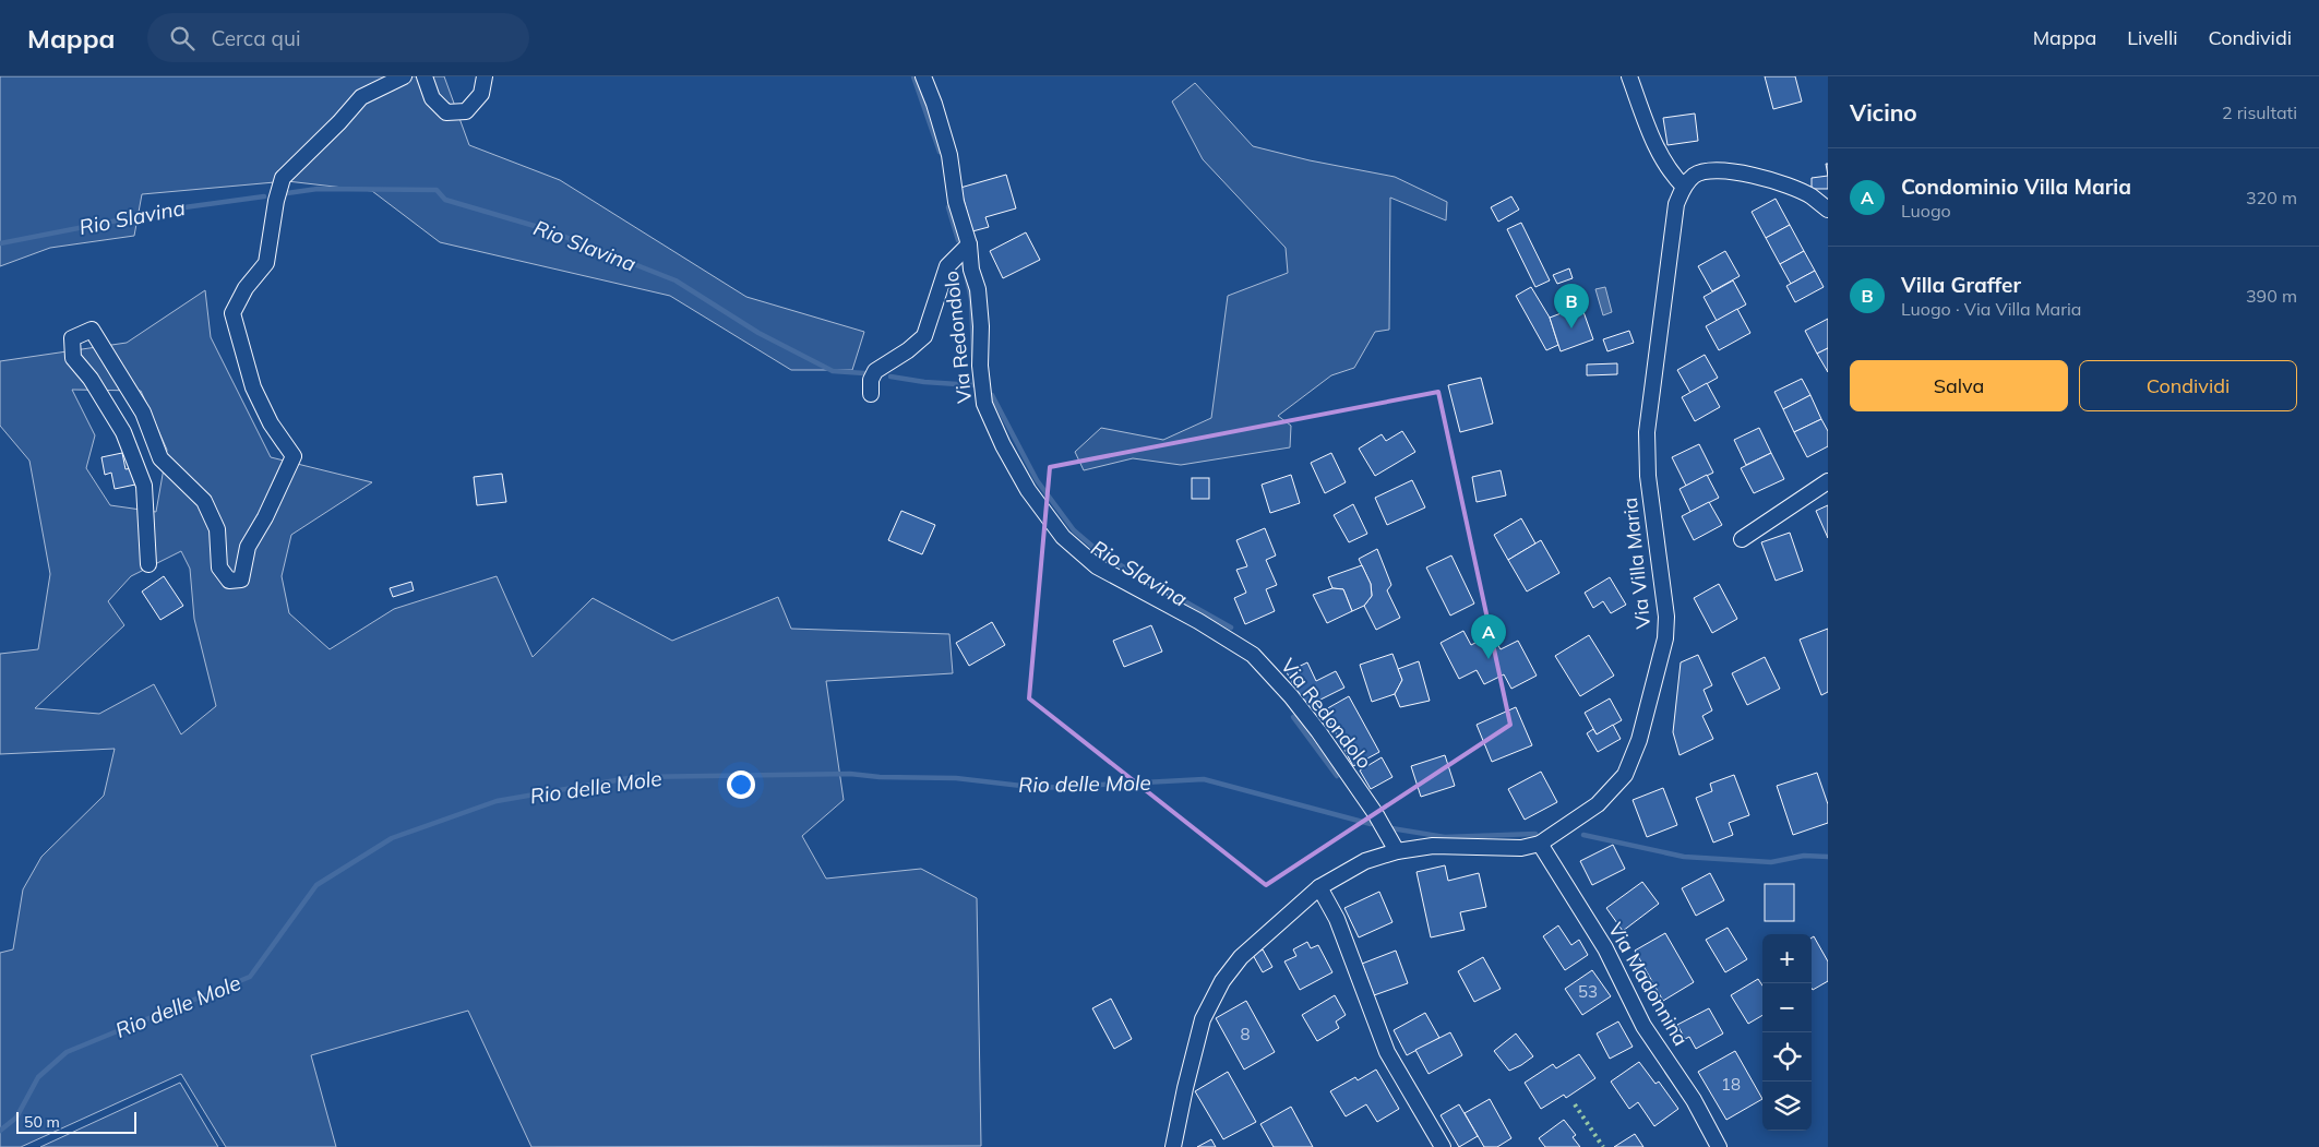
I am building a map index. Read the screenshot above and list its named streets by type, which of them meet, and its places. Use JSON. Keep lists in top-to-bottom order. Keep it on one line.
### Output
{"streets":{"street":["Via Redondolo","Via Villa Maria","Via Madonnina"]},"crossings":[["Via Redondolo","Via Villa Maria"],["Via Villa Maria","Via Madonnina"]],"water":["Rio Slavina","Rio delle Mole"],"house_numbers":["53","8","18"],"scale_bar":"50 m","page":{"header":"Mappa","search":"Cerca qui","nav":["Mappa","Livelli","Condividi"],"heading":["Vicino","2 risultati"],"list":[{"mark":"A","name":"Condominio Villa Maria","note":"Luogo","value":"320 m"},{"mark":"B","name":"Villa Graffer","note":"Luogo · Via Villa Maria","value":"390 m"}],"pins":["B","A"],"buttons":["Salva","Condividi"],"map_buttons":["+","−"],"scale":"50 m"}}
